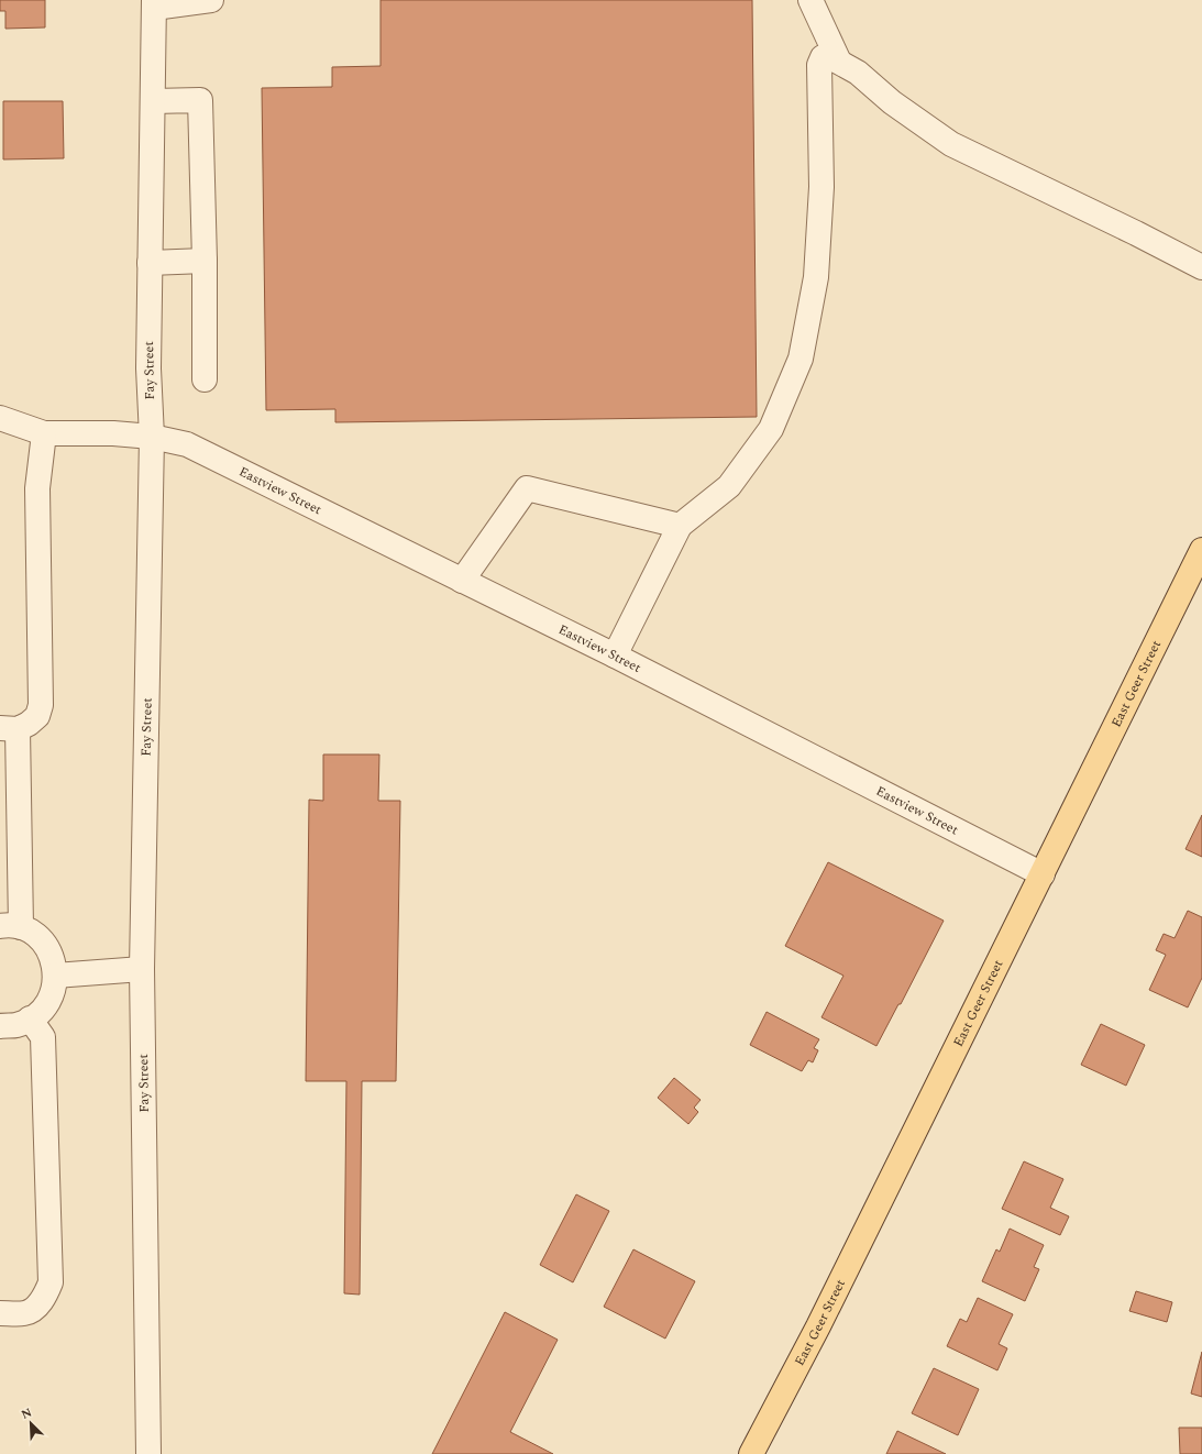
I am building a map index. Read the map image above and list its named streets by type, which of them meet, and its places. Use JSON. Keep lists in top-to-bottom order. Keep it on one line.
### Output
{"streets":{"main road":["East Geer Street"],"street":["Fay Street","Eastview Street"]},"crossings":[["Fay Street","Eastview Street"],["Eastview Street","East Geer Street"]],"north":"top left"}
